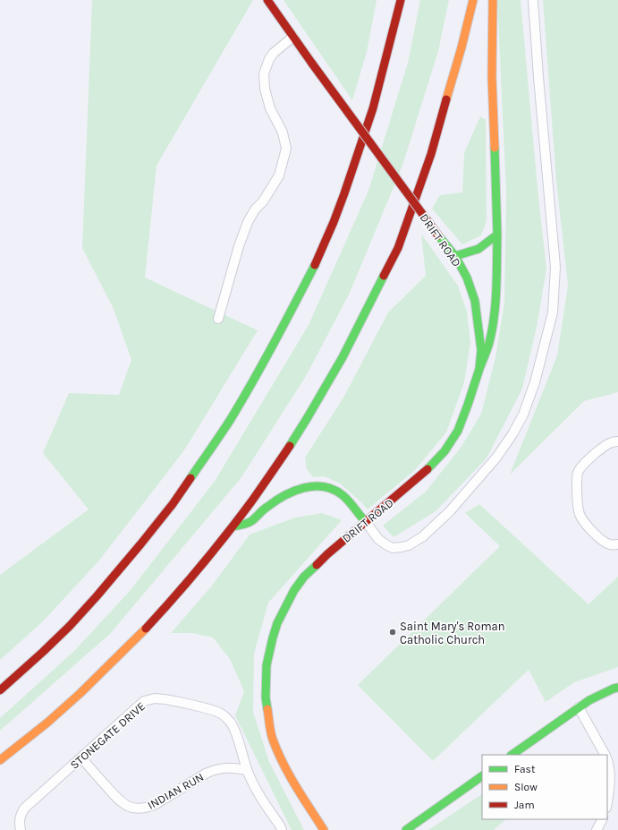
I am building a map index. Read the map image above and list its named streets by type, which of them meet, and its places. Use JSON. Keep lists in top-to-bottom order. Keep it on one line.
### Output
{"streets":{"main road":["DRIFT ROAD"],"street":["STONEGATE DRIVE","INDIAN RUN"]},"crossings":[["STONEGATE DRIVE","INDIAN RUN"]],"places":["Saint Mary's Roman Catholic Church"],"legend":["Fast","Slow","Jam"]}
